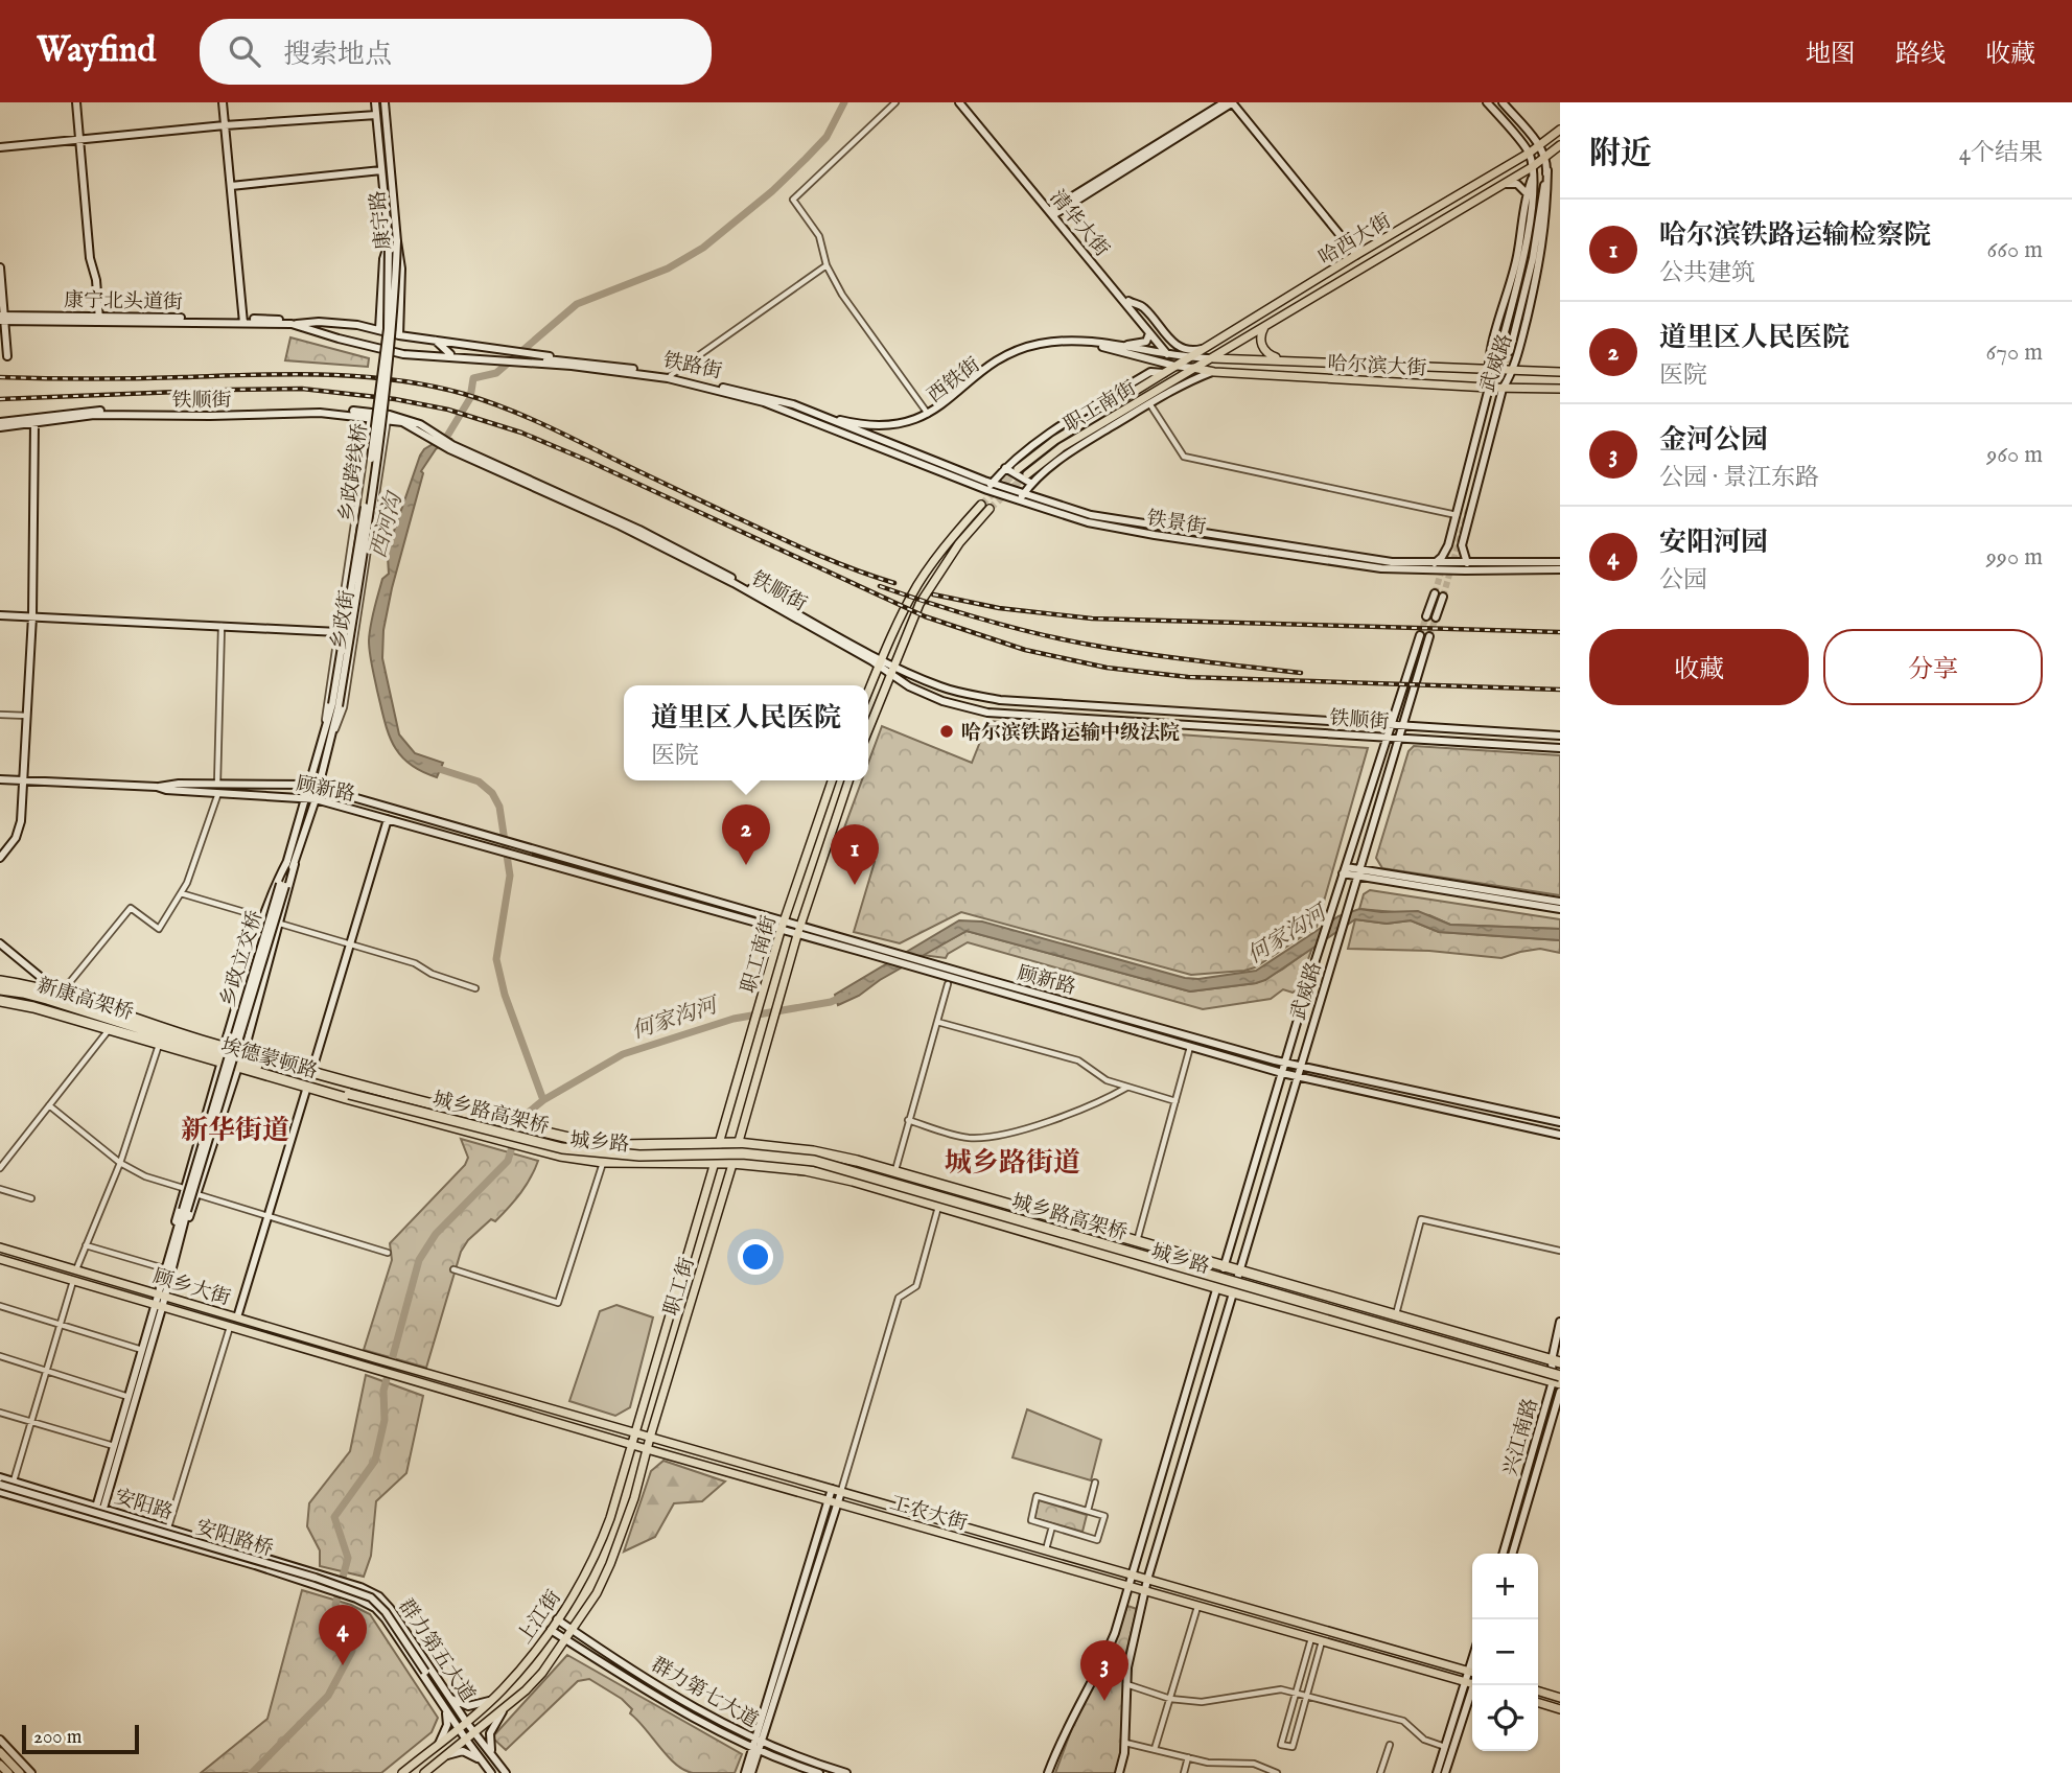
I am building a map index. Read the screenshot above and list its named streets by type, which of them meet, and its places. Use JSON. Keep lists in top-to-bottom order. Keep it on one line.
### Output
{"streets":{"highway":["新康高架桥","埃德蒙顿路","城乡路高架桥","城乡路"],"main road":["康宁路","清华大街","哈西大街","康宁北头道街","武威路","铁路街","哈尔滨大街","西铁街","铁顺街","职工南街","乡政跨线桥","铁景街","乡政街","顾新路","乡政立交桥","顾乡大街","职工街","兴江南路","安阳路","工农大街","安阳路桥","上江街","群力第五大道","群力第七大道"]},"crossings":[["康宁路","乡政跨线桥"],["清华大街","哈西大街"],["哈西大街","武威路"],["哈西大街","哈尔滨大街"],["哈西大街","职工南街"],["武威路","哈尔滨大街"],["武威路","铁顺街"],["武威路","铁景街"],["武威路","顾新路"],["武威路","城乡路"],["武威路","工农大街"],["铁路街","西铁街"],["铁路街","铁景街"],["哈尔滨大街","职工南街"],["西铁街","铁景街"],["铁顺街","乡政街"],["职工南街","顾新路"],["职工南街","埃德蒙顿路"],["职工南街","城乡路"],["职工南街","职工街"],["乡政跨线桥","乡政街"],["乡政街","顾新路"],["乡政街","乡政立交桥"],["埃德蒙顿路","城乡路高架桥"],["埃德蒙顿路","城乡路"],["埃德蒙顿路","职工街"],["城乡路高架桥","城乡路"],["城乡路高架桥","兴江南路"],["城乡路","职工街"],["城乡路","兴江南路"],["顾乡大街","工农大街"],["职工街","工农大街"],["职工街","上江街"],["安阳路","群力第五大道"],["工农大街","上江街"],["安阳路桥","群力第五大道"],["上江街","群力第五大道"],["上江街","群力第七大道"]],"districts":["新华街道","城乡路街道"],"water":["西河沟","何家沟河"],"places":["哈尔滨铁路运输中级法院"],"scale_bar":"200 m","page":{"header":"Wayfind","search":"搜索地点","nav":["地图","路线","收藏"],"heading":["附近","4个结果"],"list":[{"mark":"1","name":"哈尔滨铁路运输检察院","note":"公共建筑","value":"660 m"},{"mark":"2","name":"道里区人民医院","note":"医院","value":"670 m"},{"mark":"3","name":"金河公园","note":"公园 · 景江东路","value":"960 m"},{"mark":"4","name":"安阳河园","note":"公园","value":"990 m"}],"buttons":["收藏","分享"],"popup":["道里区人民医院","医院"],"pins":["2","1","4","3"],"map_buttons":["+","−"],"scale":"200 m"}}
